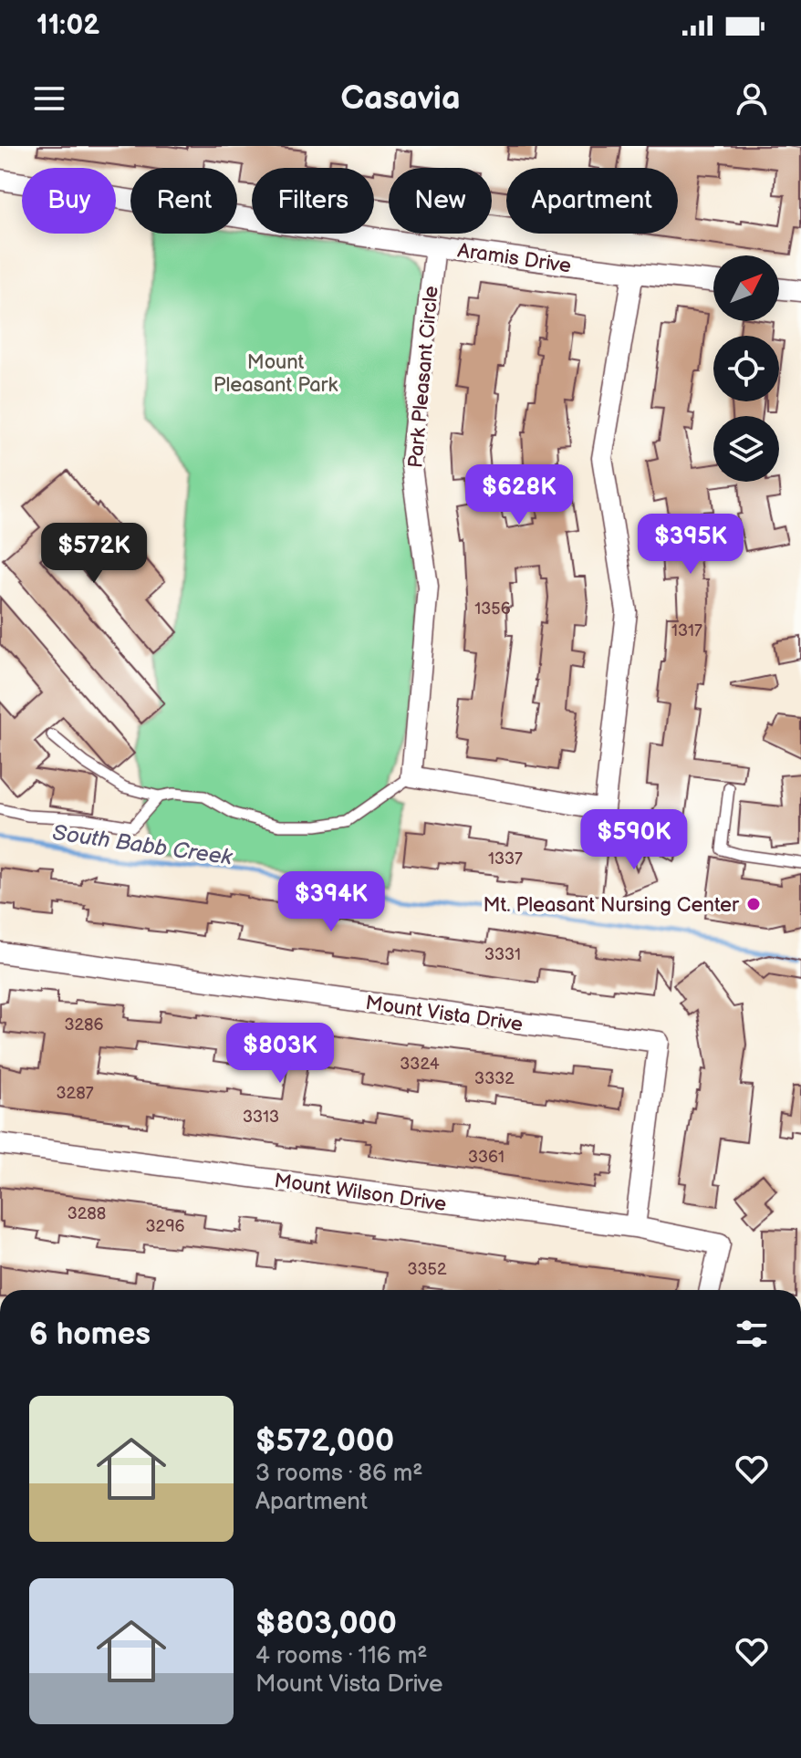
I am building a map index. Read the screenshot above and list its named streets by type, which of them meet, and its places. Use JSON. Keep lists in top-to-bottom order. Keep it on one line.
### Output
{"streets":{"street":["Aramis Drive","Park Pleasant Circle","Mount Vista Drive","Mount Wilson Drive"]},"crossings":[["Aramis Drive","Park Pleasant Circle"],["Mount Vista Drive","Mount Wilson Drive"]],"water":["South Babb Creek"],"parks":["Mount Pleasant Park"],"places":["Mt. Pleasant Nursing Center"],"house_numbers":["1356","1317","1337","3331","3286","3324","3332","3287","3313","3361","3288","3296","3352"],"north":"top right","page":{"status":"11:02","header":"Casavia","chip":["Buy","Rent","Filters","New","Apartment"],"price":["$628K","$395K","$572K","$590K","$394K","$803K"],"heading":"6 homes","list":[{"name":"$572,000","note":"3 rooms · 86 m² · Apartment"},{"name":"$803,000","note":"4 rooms · 116 m² · Mount Vista Drive"}]}}
